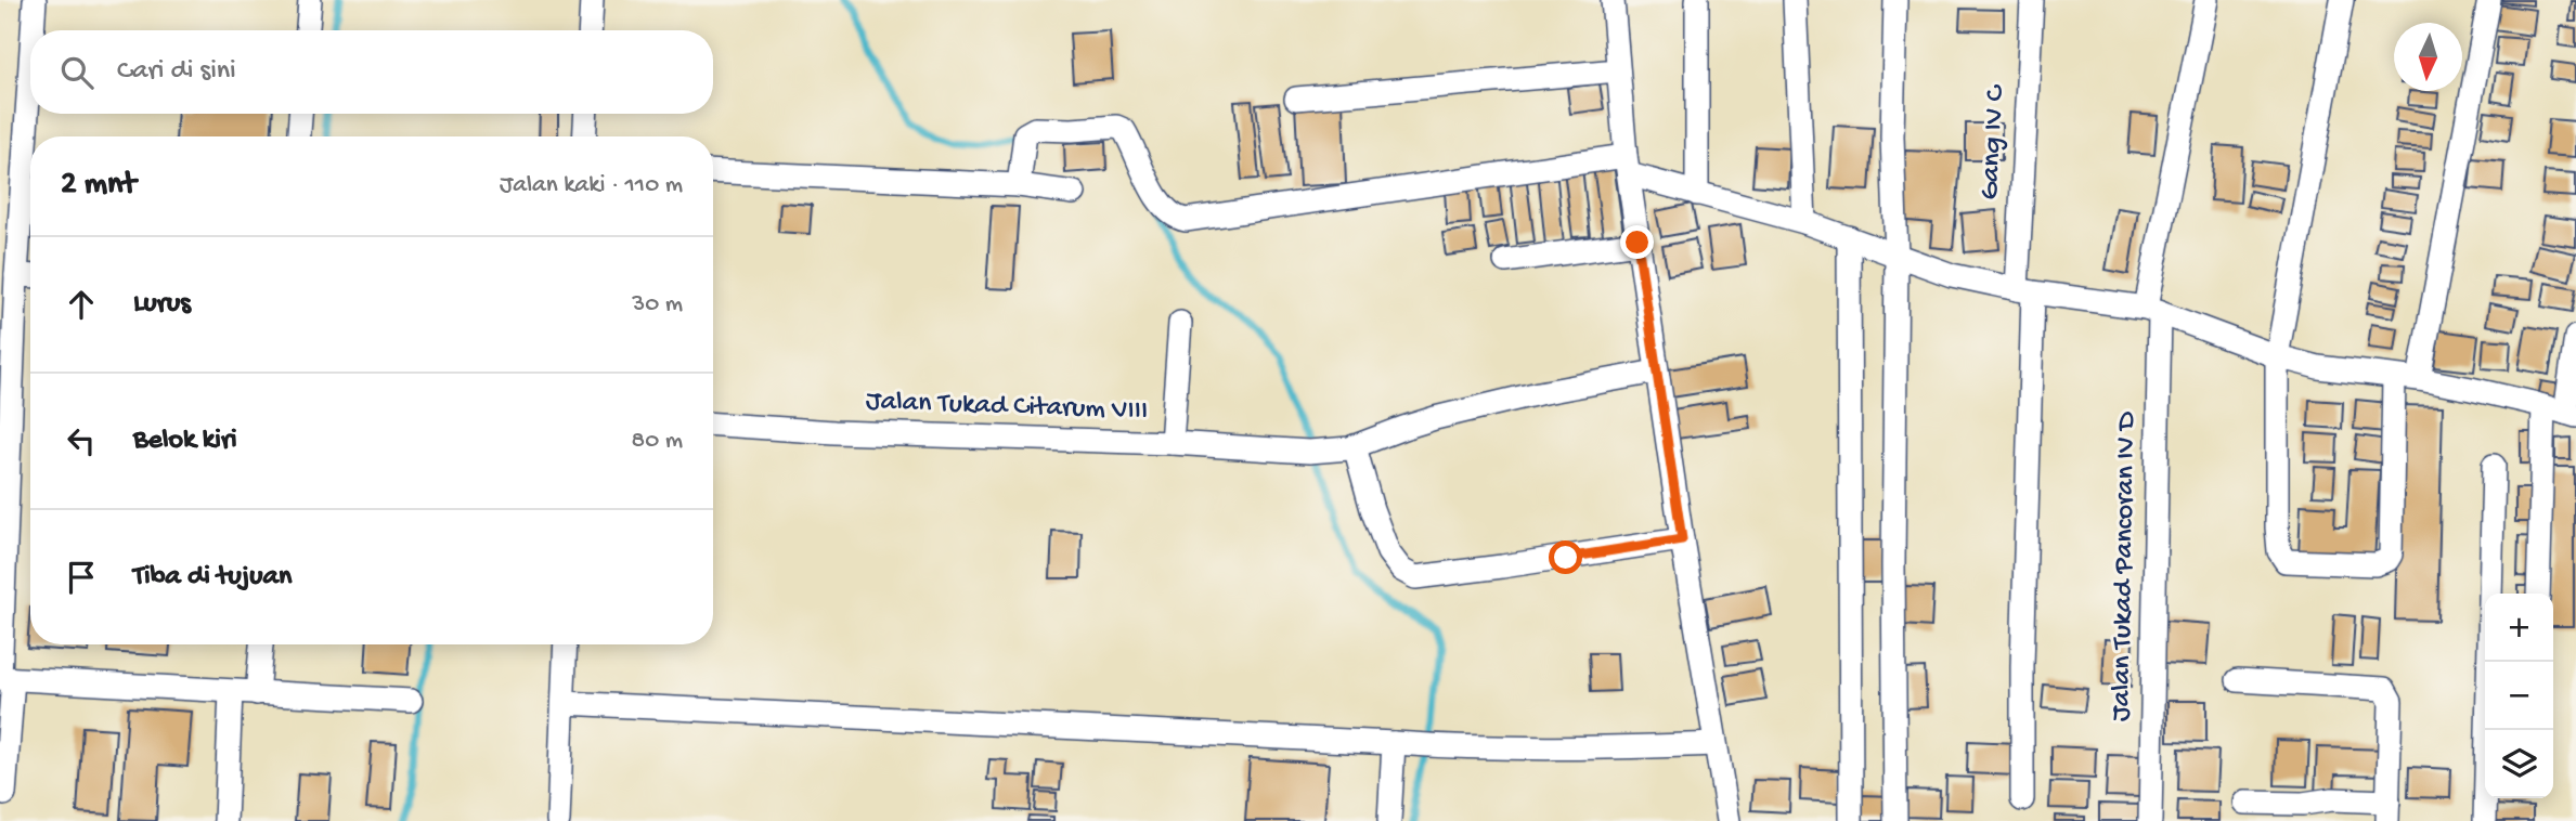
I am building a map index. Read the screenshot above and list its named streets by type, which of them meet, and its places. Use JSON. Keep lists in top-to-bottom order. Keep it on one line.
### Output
{"streets":{"street":["Gang IV C","Jalan Tukad Citarum VIII","Jalan Tukad Pancoran IV D"]},"north":"bottom","page":{"search":"Cari di sini","heading":["2 mnt","Jalan kaki · 110 m"],"list":[["Lurus","30 m"],["Belok kiri","80 m"],"Tiba di tujuan"],"map_buttons":["+","−"]}}
